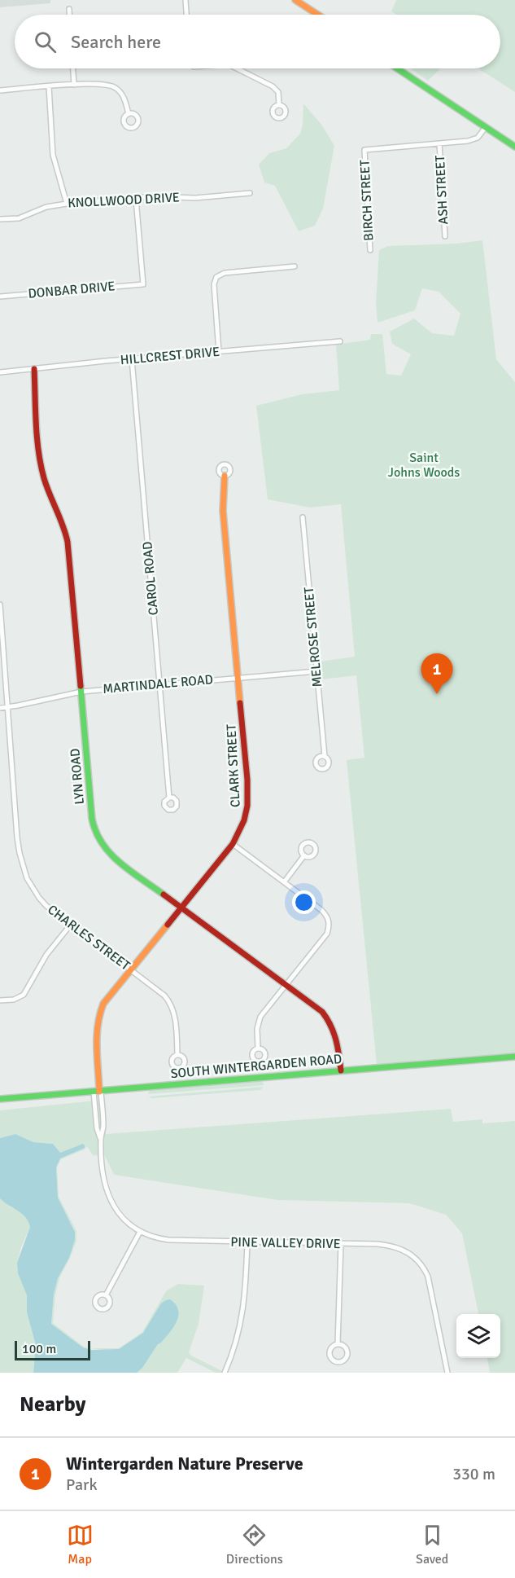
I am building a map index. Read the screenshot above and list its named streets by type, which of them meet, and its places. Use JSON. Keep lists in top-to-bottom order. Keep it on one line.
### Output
{"streets":{"street":["ASH STREET","KNOLLWOOD DRIVE","BIRCH STREET","DONBAR DRIVE","HILLCREST DRIVE","CAROL ROAD","MELROSE STREET","MARTINDALE ROAD","CLARK STREET","LYN ROAD","CHARLES STREET","SOUTH WINTERGARDEN ROAD","PINE VALLEY DRIVE"]},"crossings":[["ASH STREET","BIRCH STREET"],["KNOLLWOOD DRIVE","DONBAR DRIVE"],["HILLCREST DRIVE","CAROL ROAD"],["HILLCREST DRIVE","LYN ROAD"],["CAROL ROAD","MARTINDALE ROAD"],["MELROSE STREET","MARTINDALE ROAD"],["MARTINDALE ROAD","CLARK STREET"],["MARTINDALE ROAD","LYN ROAD"],["MARTINDALE ROAD","CHARLES STREET"],["CLARK STREET","LYN ROAD"],["CLARK STREET","CHARLES STREET"],["CLARK STREET","SOUTH WINTERGARDEN ROAD"],["CLARK STREET","PINE VALLEY DRIVE"],["LYN ROAD","SOUTH WINTERGARDEN ROAD"],["SOUTH WINTERGARDEN ROAD","PINE VALLEY DRIVE"]],"parks":["Saint Johns Woods"],"scale_bar":"100 m","page":{"search":"Search here","pins":"1","scale":"100 m","heading":"Nearby","list":[{"mark":"1","name":"Wintergarden Nature Preserve","note":"Park","value":"330 m"}],"nav":["Map","Directions","Saved"]}}
